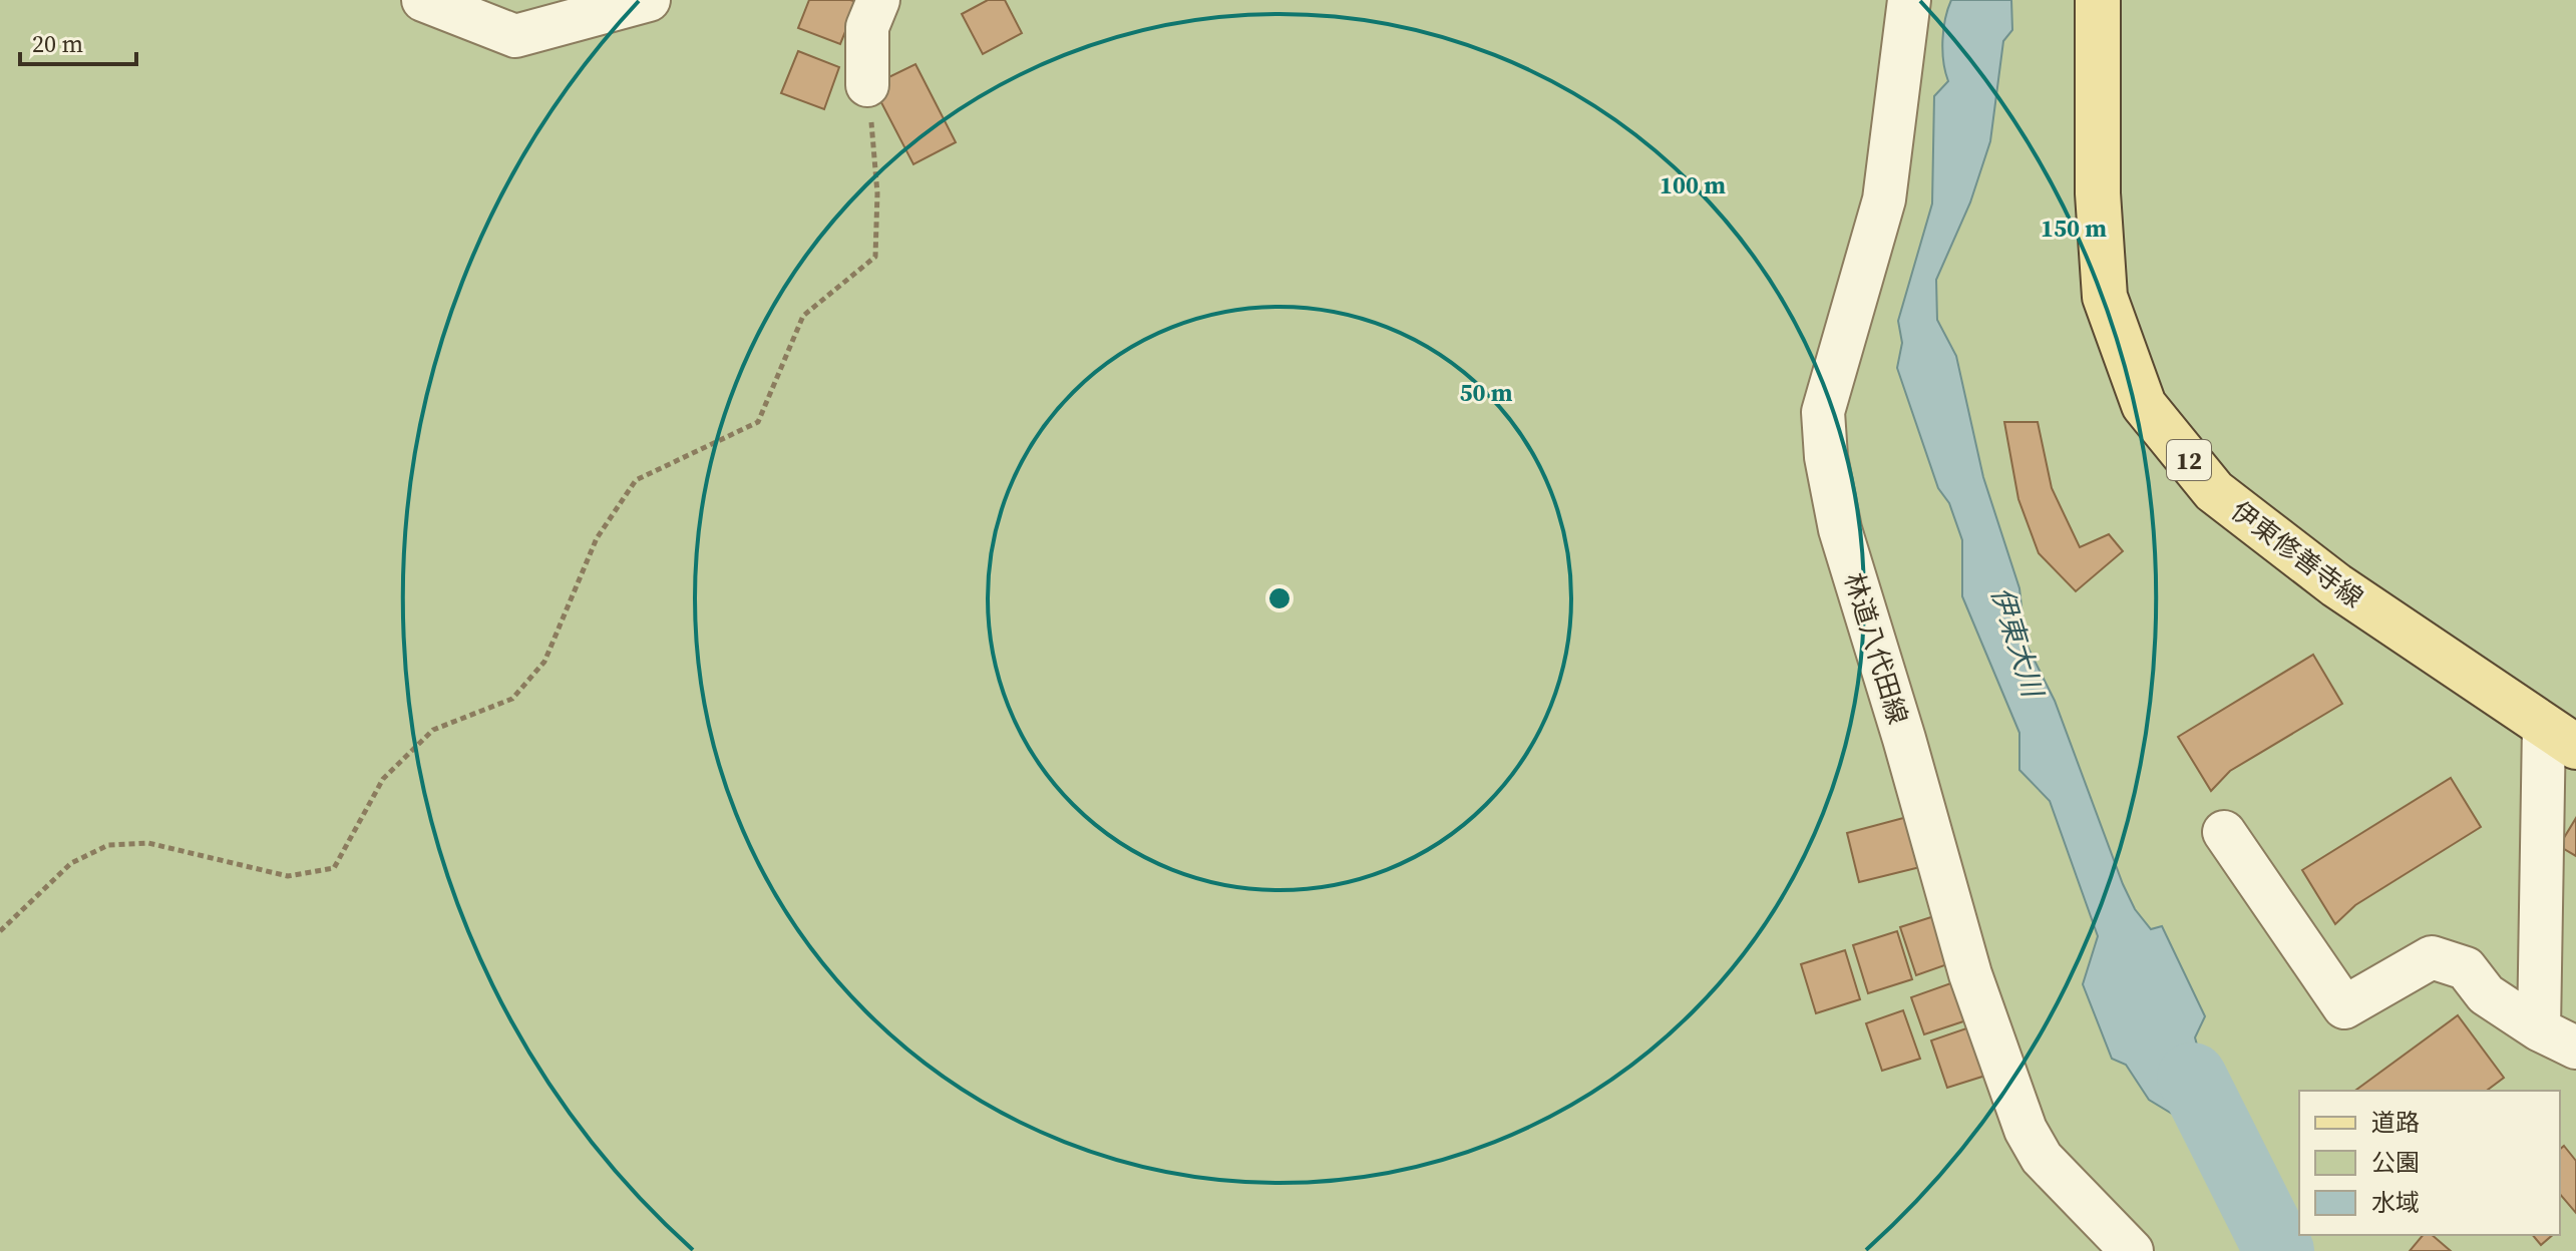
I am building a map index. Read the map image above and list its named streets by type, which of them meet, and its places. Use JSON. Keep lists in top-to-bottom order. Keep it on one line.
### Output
{"streets":{"main road":["12","伊東修善寺線"],"street":["林道八代田線"]},"water":["伊東大川"],"legend":["道路","公園","水域"],"scale_bar":"20 m","rings":["100 m","150 m","50 m"]}
